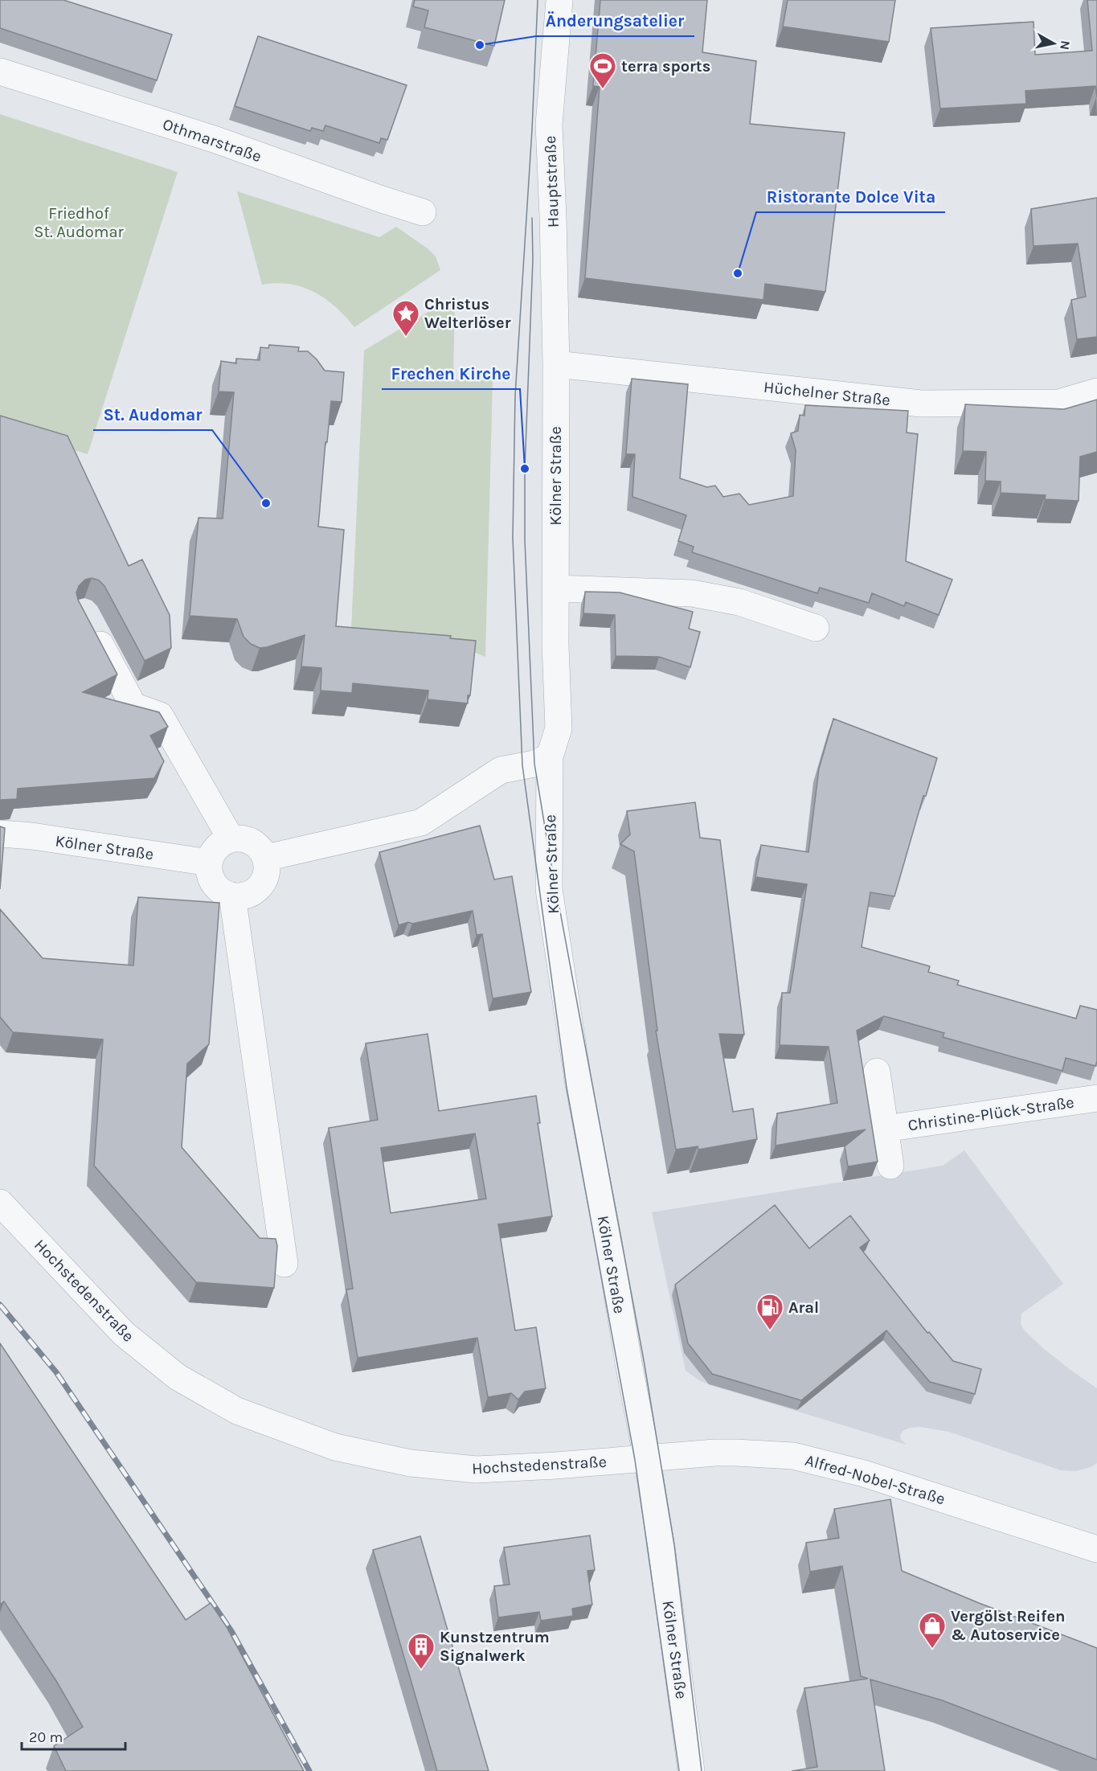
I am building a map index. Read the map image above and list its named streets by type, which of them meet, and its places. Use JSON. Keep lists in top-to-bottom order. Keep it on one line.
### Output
{"streets":{"street":["Othmarstraße","Hauptstraße","Hüchelner Straße","Kölner Straße","Christine-Plück-Straße","Hochstedenstraße","Alfred-Nobel-Straße"]},"crossings":[["Hauptstraße","Hüchelner Straße"],["Hauptstraße","Kölner Straße"],["Hüchelner Straße","Kölner Straße"],["Kölner Straße","Hochstedenstraße"],["Kölner Straße","Alfred-Nobel-Straße"],["Hochstedenstraße","Alfred-Nobel-Straße"]],"parks":["Friedhof St. Audomar"],"places":{"other":["Änderungsatelier","Ristorante Dolce Vita","Frechen Kirche","St. Audomar"],"sports":["terra sports"],"place":["Christus Welterlöser"],"fuel station":["Aral"],"shop":["Vergölst Reifen & Autoservice"],"building":["Kunstzentrum Signalwerk"]},"scale_bar":"20 m","north":"right"}
